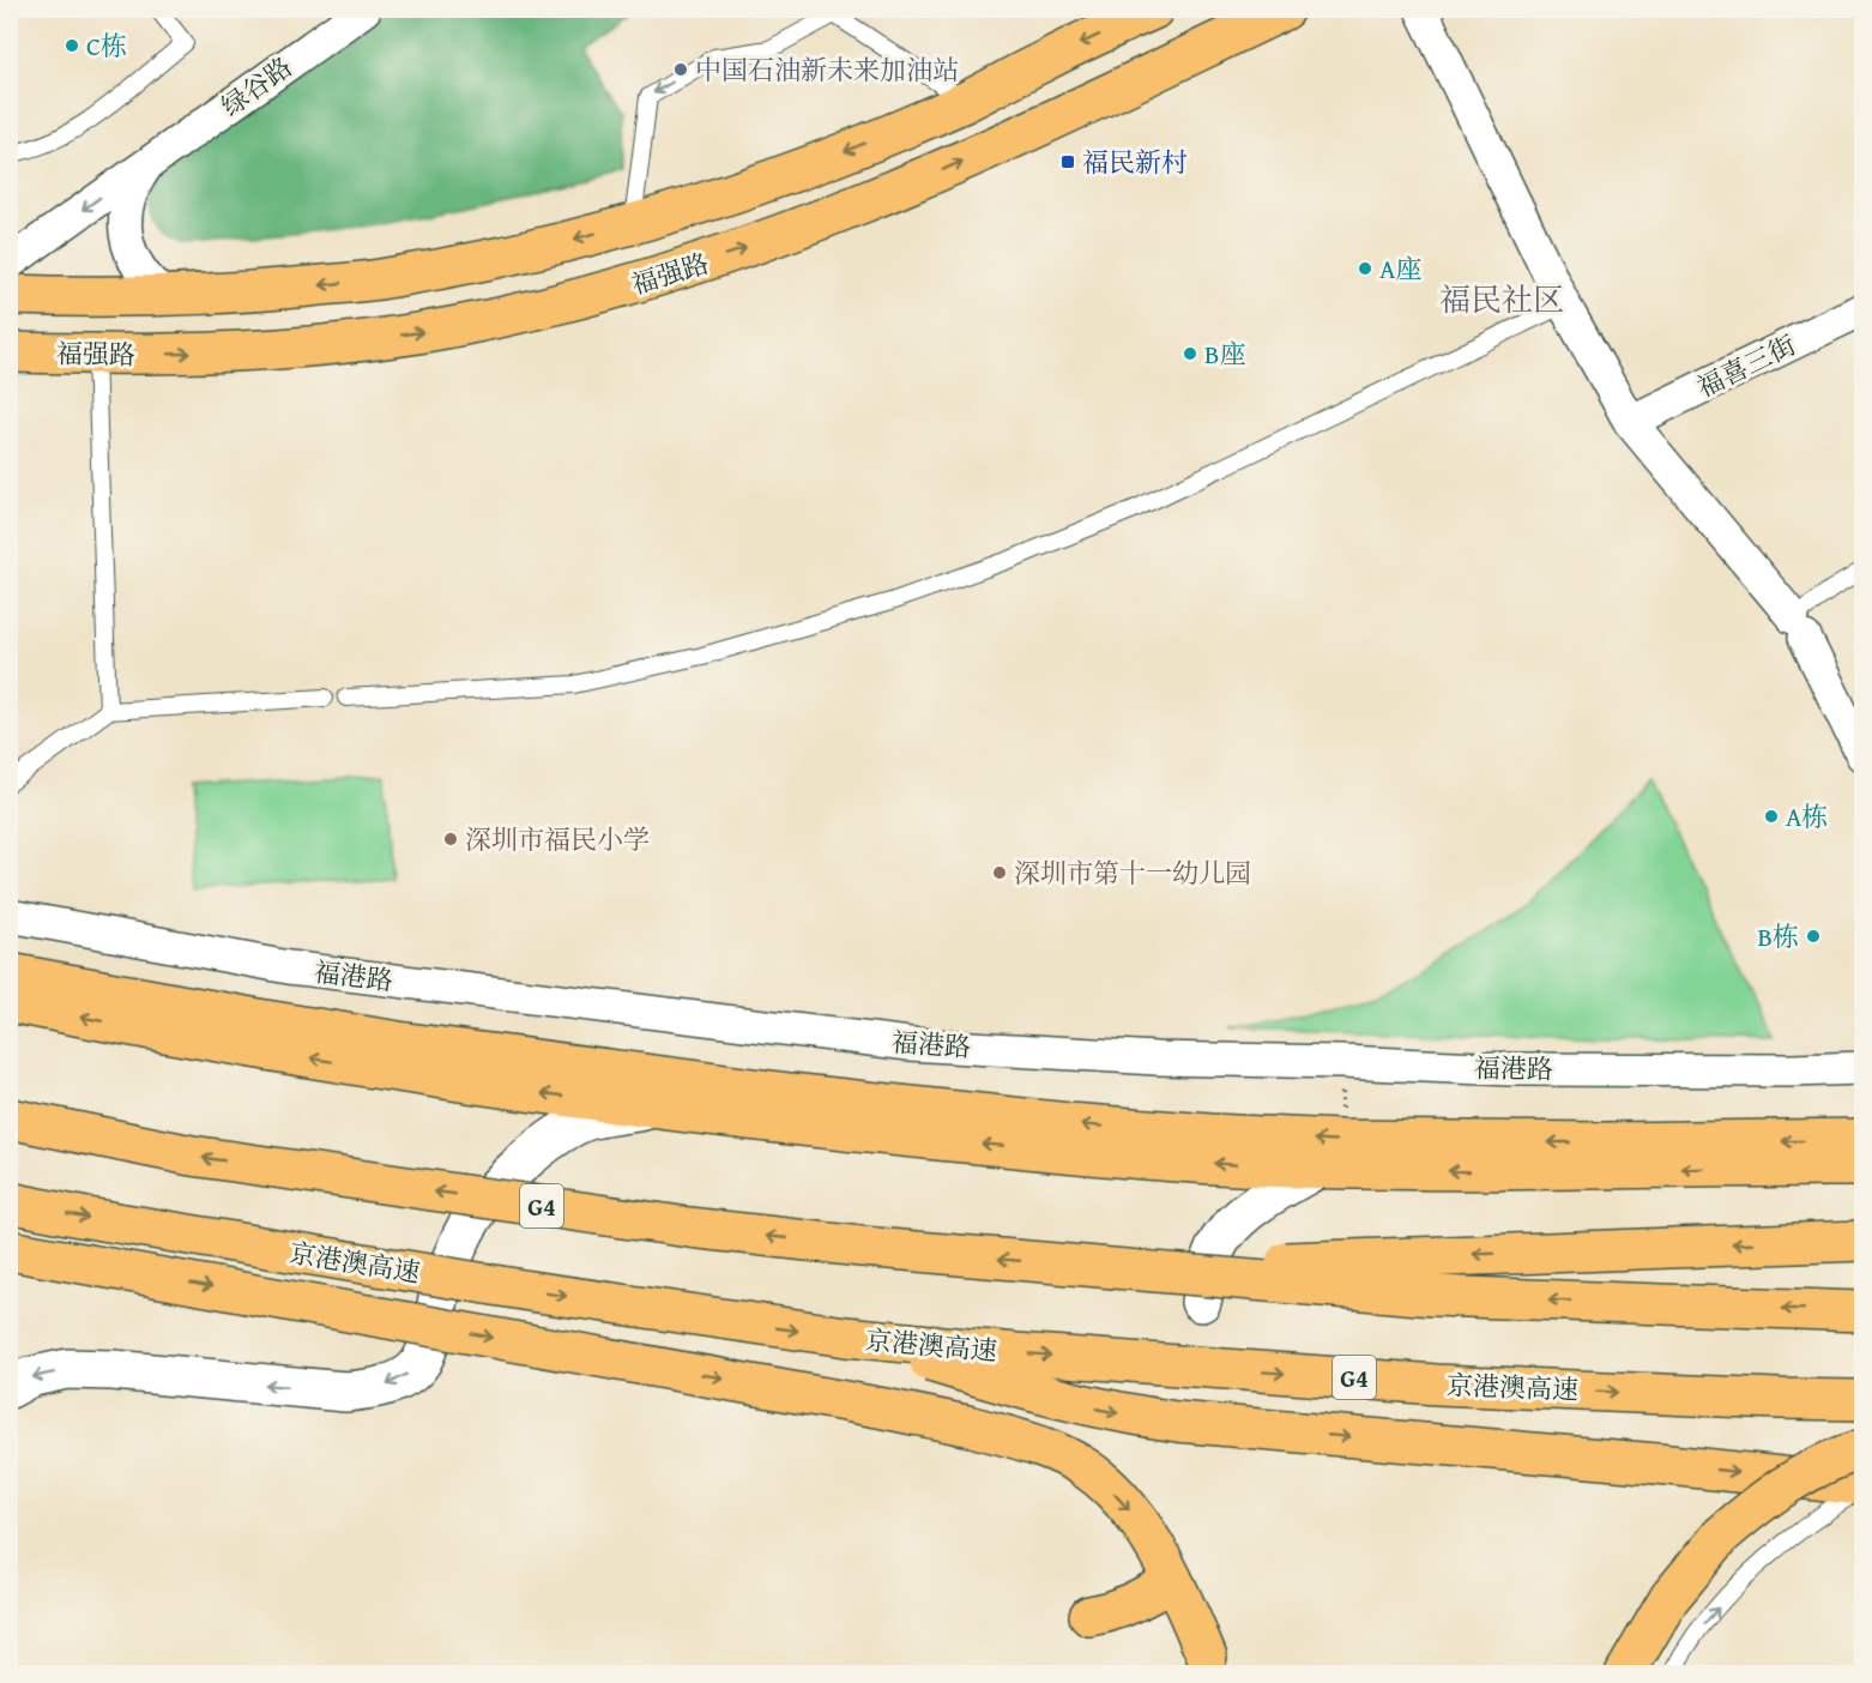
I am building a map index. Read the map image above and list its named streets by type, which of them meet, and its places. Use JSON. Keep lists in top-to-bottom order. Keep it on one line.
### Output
{"streets":{"main road":["福强路","G4","京港澳高速"],"street":["绿谷路","福喜三街","福港路"]},"districts":["福民社区"],"places":{"other":["C栋","中国石油新未来加油站","A座","B座","A栋","深圳市福民小学","深圳市第十一幼儿园","B栋"],"transit":["福民新村"]}}
